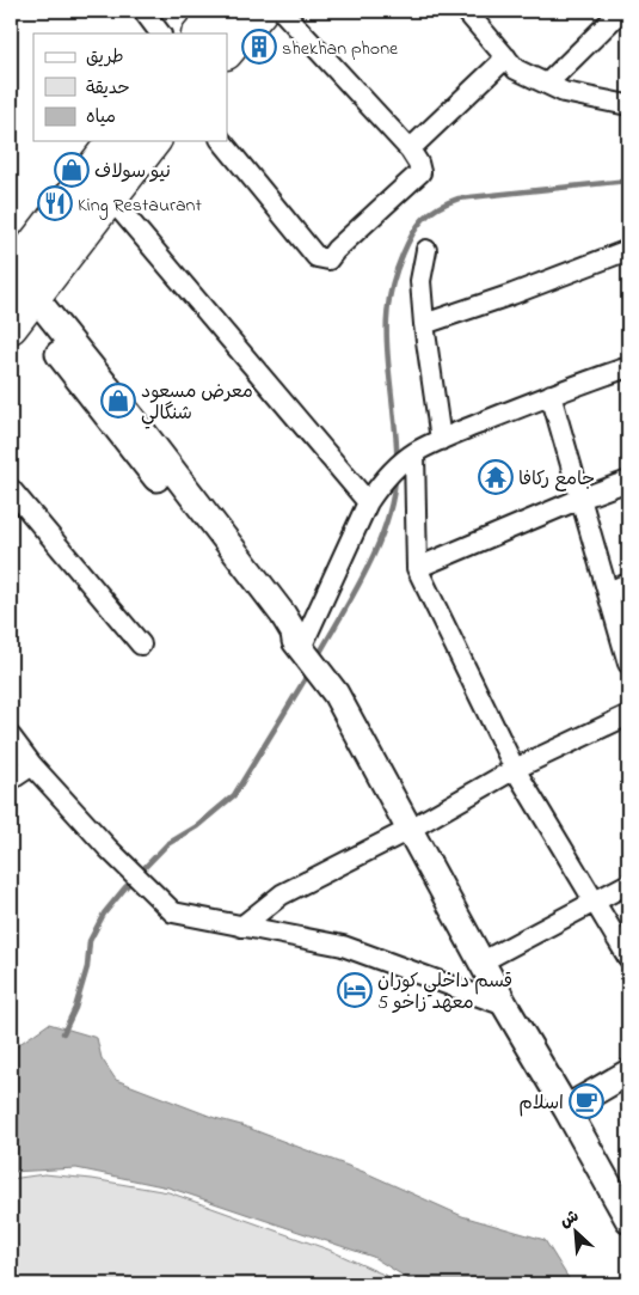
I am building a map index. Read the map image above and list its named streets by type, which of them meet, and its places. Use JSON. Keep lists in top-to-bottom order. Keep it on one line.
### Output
{"places":{"building":["shekhan phone"],"shop":["نيو سولاف","معرض مسعود شنگالي"],"restaurant":["King Restaurant"],"temple":["جامع ركافا"],"hotel":["قسم داخلي كوران معهد زاخو 5"],"cafe":["اسلام"]},"legend":["طريق","حديقة","مياه"],"north":"top left"}
